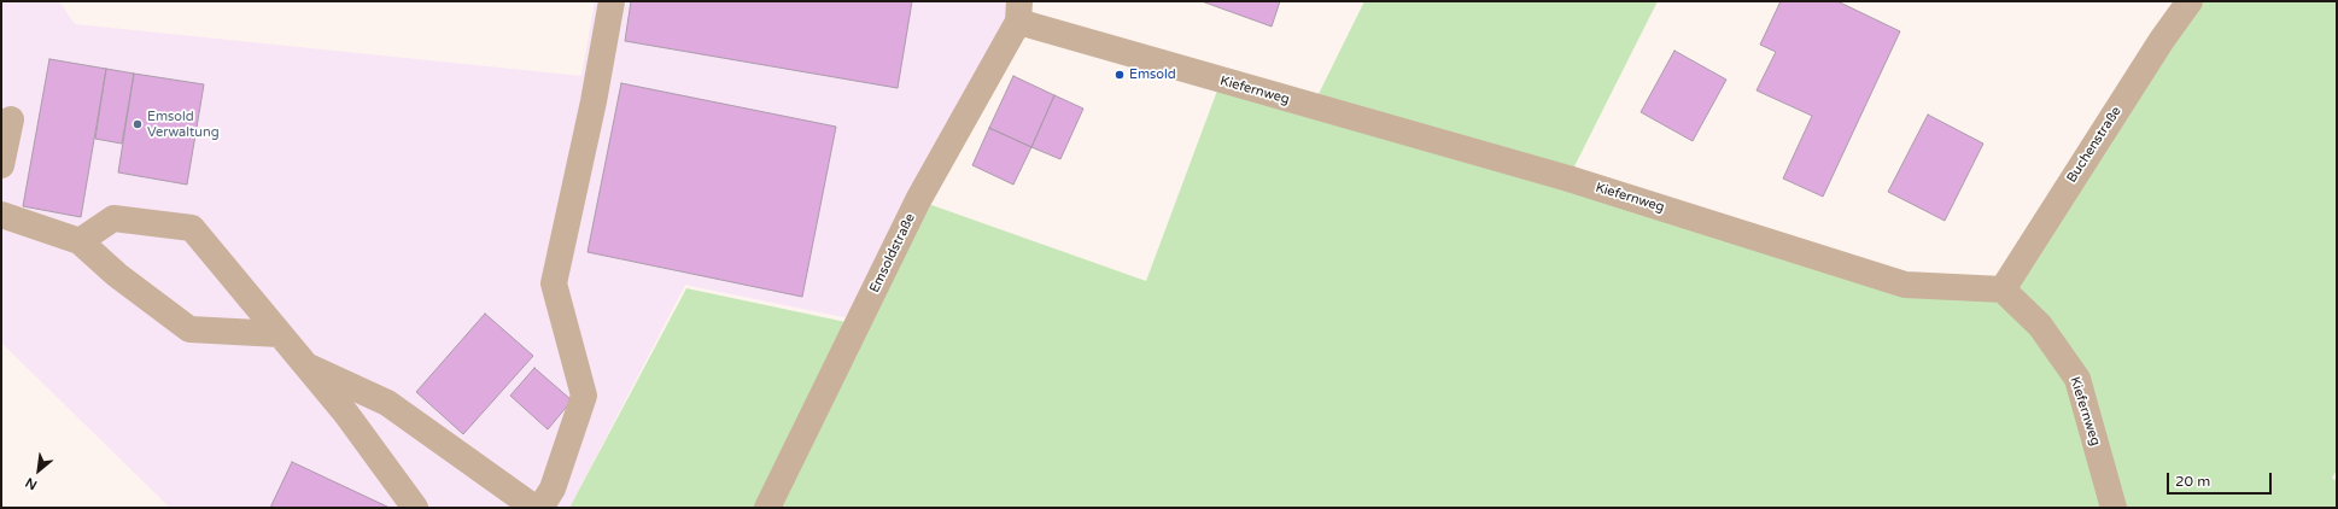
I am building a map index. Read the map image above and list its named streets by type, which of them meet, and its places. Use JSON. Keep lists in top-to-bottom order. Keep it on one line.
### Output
{"streets":{"street":["Kiefernweg","Buchenstraße","Emsoldstraße"]},"crossings":[["Kiefernweg","Buchenstraße"],["Kiefernweg","Emsoldstraße"]],"places":["Emsold","Emsold Verwaltung"],"scale_bar":"20 m","north":"bottom left"}
